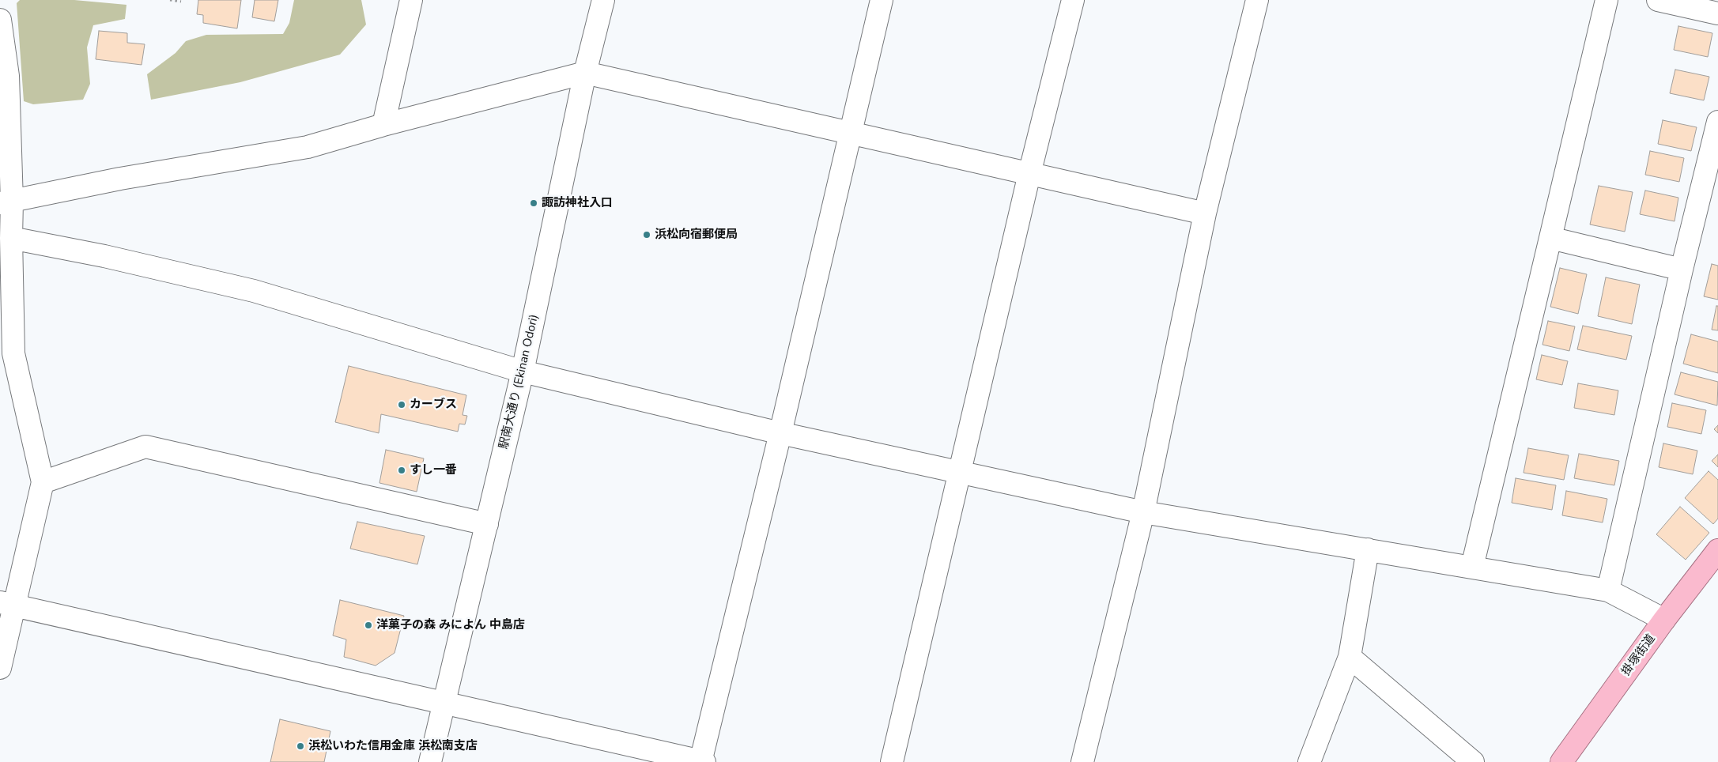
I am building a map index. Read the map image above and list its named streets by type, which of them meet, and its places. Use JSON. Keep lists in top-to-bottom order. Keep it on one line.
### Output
{"streets":{"highway":["掛塚街道"],"street":["駅南大通り (Ekinan Odori)"]},"places":["諏訪神社入口","浜松向宿郵便局","カーブス","すし一番","洋菓子の森 みによん 中島店","浜松いわた信用金庫 浜松南支店"]}
